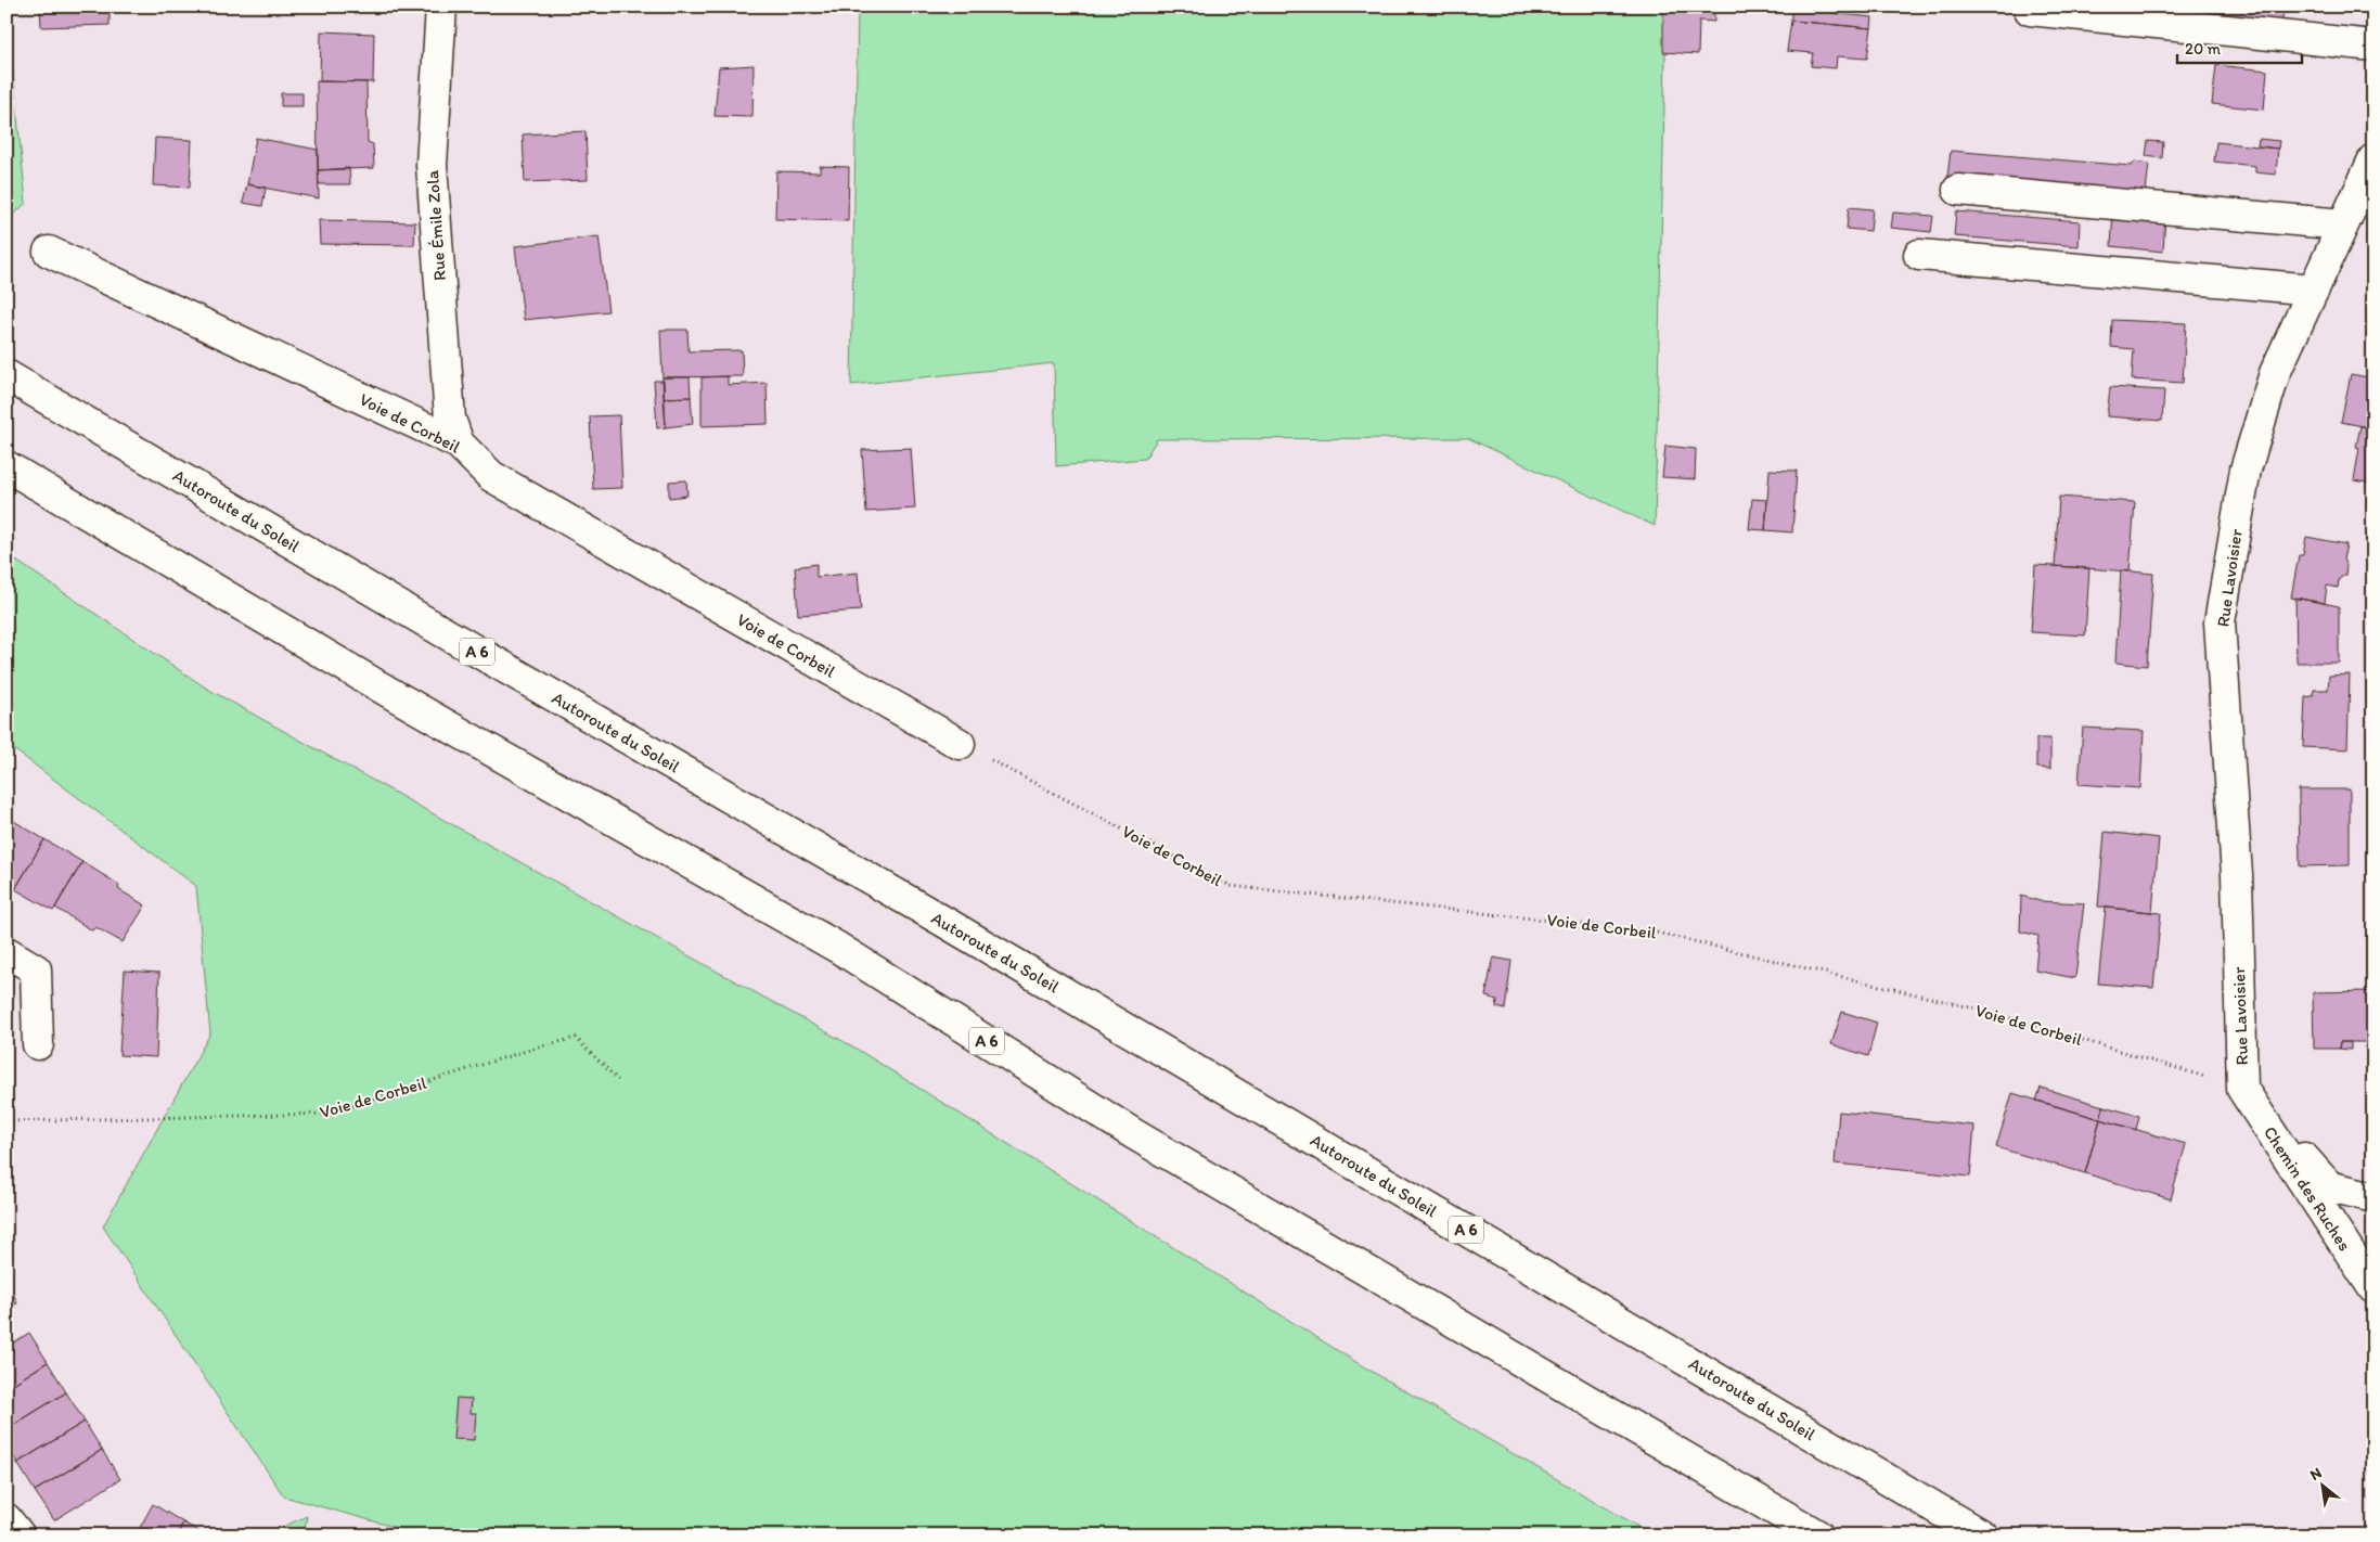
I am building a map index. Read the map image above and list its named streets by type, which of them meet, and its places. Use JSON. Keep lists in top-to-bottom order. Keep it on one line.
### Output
{"streets":{"main road":["Rue Émile Zola","Voie de Corbeil","Autoroute du Soleil","Rue Lavoisier","A 6","Chemin des Ruches"]},"crossings":[["Rue Émile Zola","Voie de Corbeil"],["Voie de Corbeil","Rue Lavoisier"],["Voie de Corbeil","Chemin des Ruches"],["Rue Lavoisier","Chemin des Ruches"]],"scale_bar":"20 m","north":"top left"}
